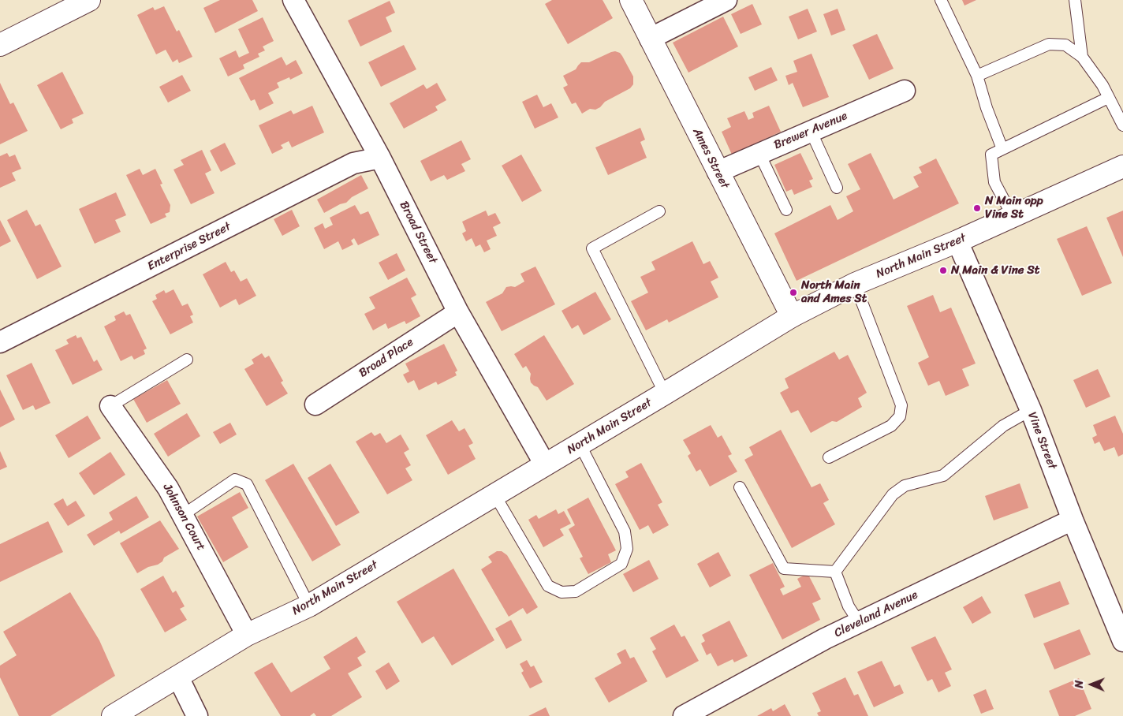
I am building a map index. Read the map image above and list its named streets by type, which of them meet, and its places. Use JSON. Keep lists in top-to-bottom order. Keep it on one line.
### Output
{"streets":{"main road":["Ames Street","North Main Street"],"street":["Brewer Avenue","Broad Street","Enterprise Street","Broad Place","Vine Street","Johnson Court","Cleveland Avenue"]},"crossings":[["Brewer Avenue","Ames Street"],["Ames Street","North Main Street"],["Broad Street","Enterprise Street"],["Broad Street","North Main Street"],["Broad Street","Broad Place"],["North Main Street","Vine Street"],["North Main Street","Johnson Court"],["Vine Street","Cleveland Avenue"]],"places":["N Main opp Vine St","N Main & Vine St","North Main and Ames St"],"north":"left"}
